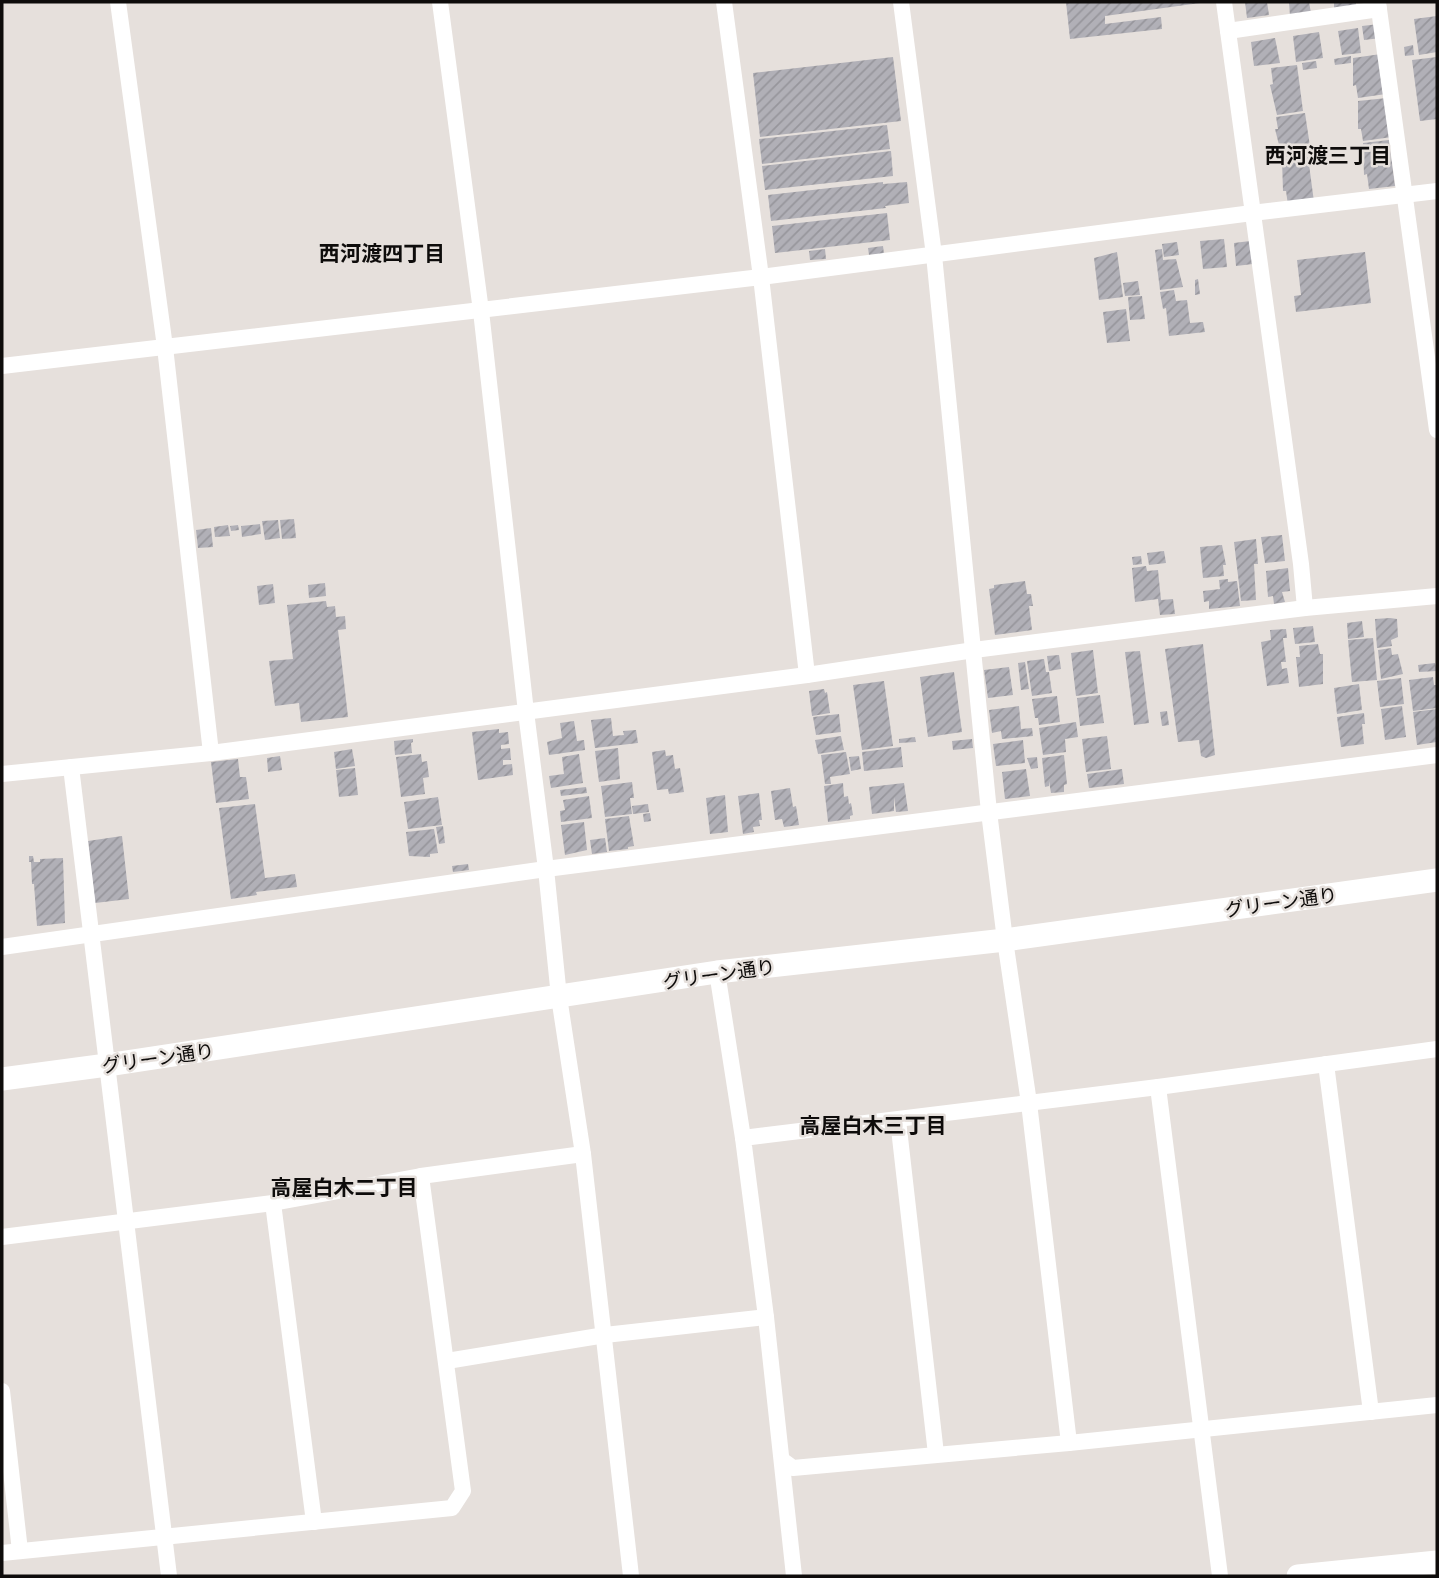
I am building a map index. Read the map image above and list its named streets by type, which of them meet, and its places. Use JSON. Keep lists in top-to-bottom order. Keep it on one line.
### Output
{"streets":{"street":["グリーン通り"]},"districts":["西河渡三丁目","西河渡四丁目","高屋白木三丁目","高屋白木二丁目"]}
